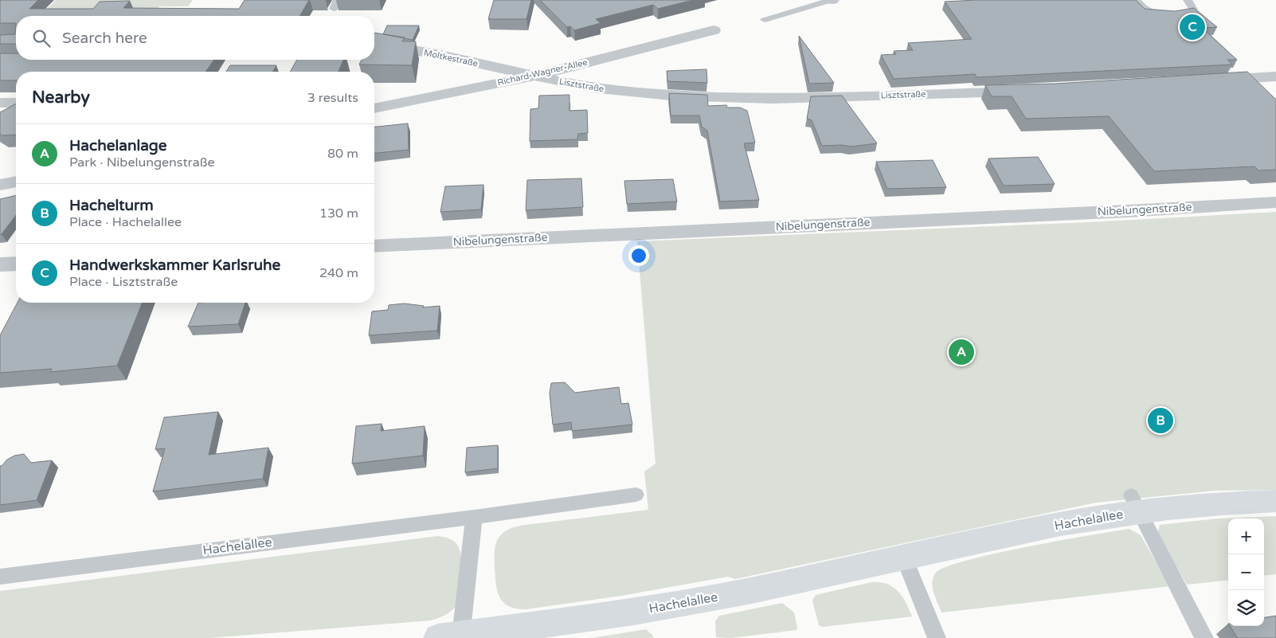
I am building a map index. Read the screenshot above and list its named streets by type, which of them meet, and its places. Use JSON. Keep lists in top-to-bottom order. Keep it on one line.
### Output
{"streets":{"street":["Moltkestraße","Richard-Wagner-Allee","Lisztstraße","Nibelungenstraße","Hachelallee"]},"crossings":[["Moltkestraße","Richard-Wagner-Allee"],["Moltkestraße","Lisztstraße"],["Richard-Wagner-Allee","Lisztstraße"]],"page":{"pins":["C","A","B"],"search":"Search here","heading":["Nearby","3 results"],"list":[{"mark":"A","name":"Hachelanlage","note":"Park · Nibelungenstraße","value":"80 m"},{"mark":"B","name":"Hachelturm","note":"Place · Hachelallee","value":"130 m"},{"mark":"C","name":"Handwerkskammer Karlsruhe","note":"Place · Lisztstraße","value":"240 m"}],"map_buttons":["+","−"]}}
